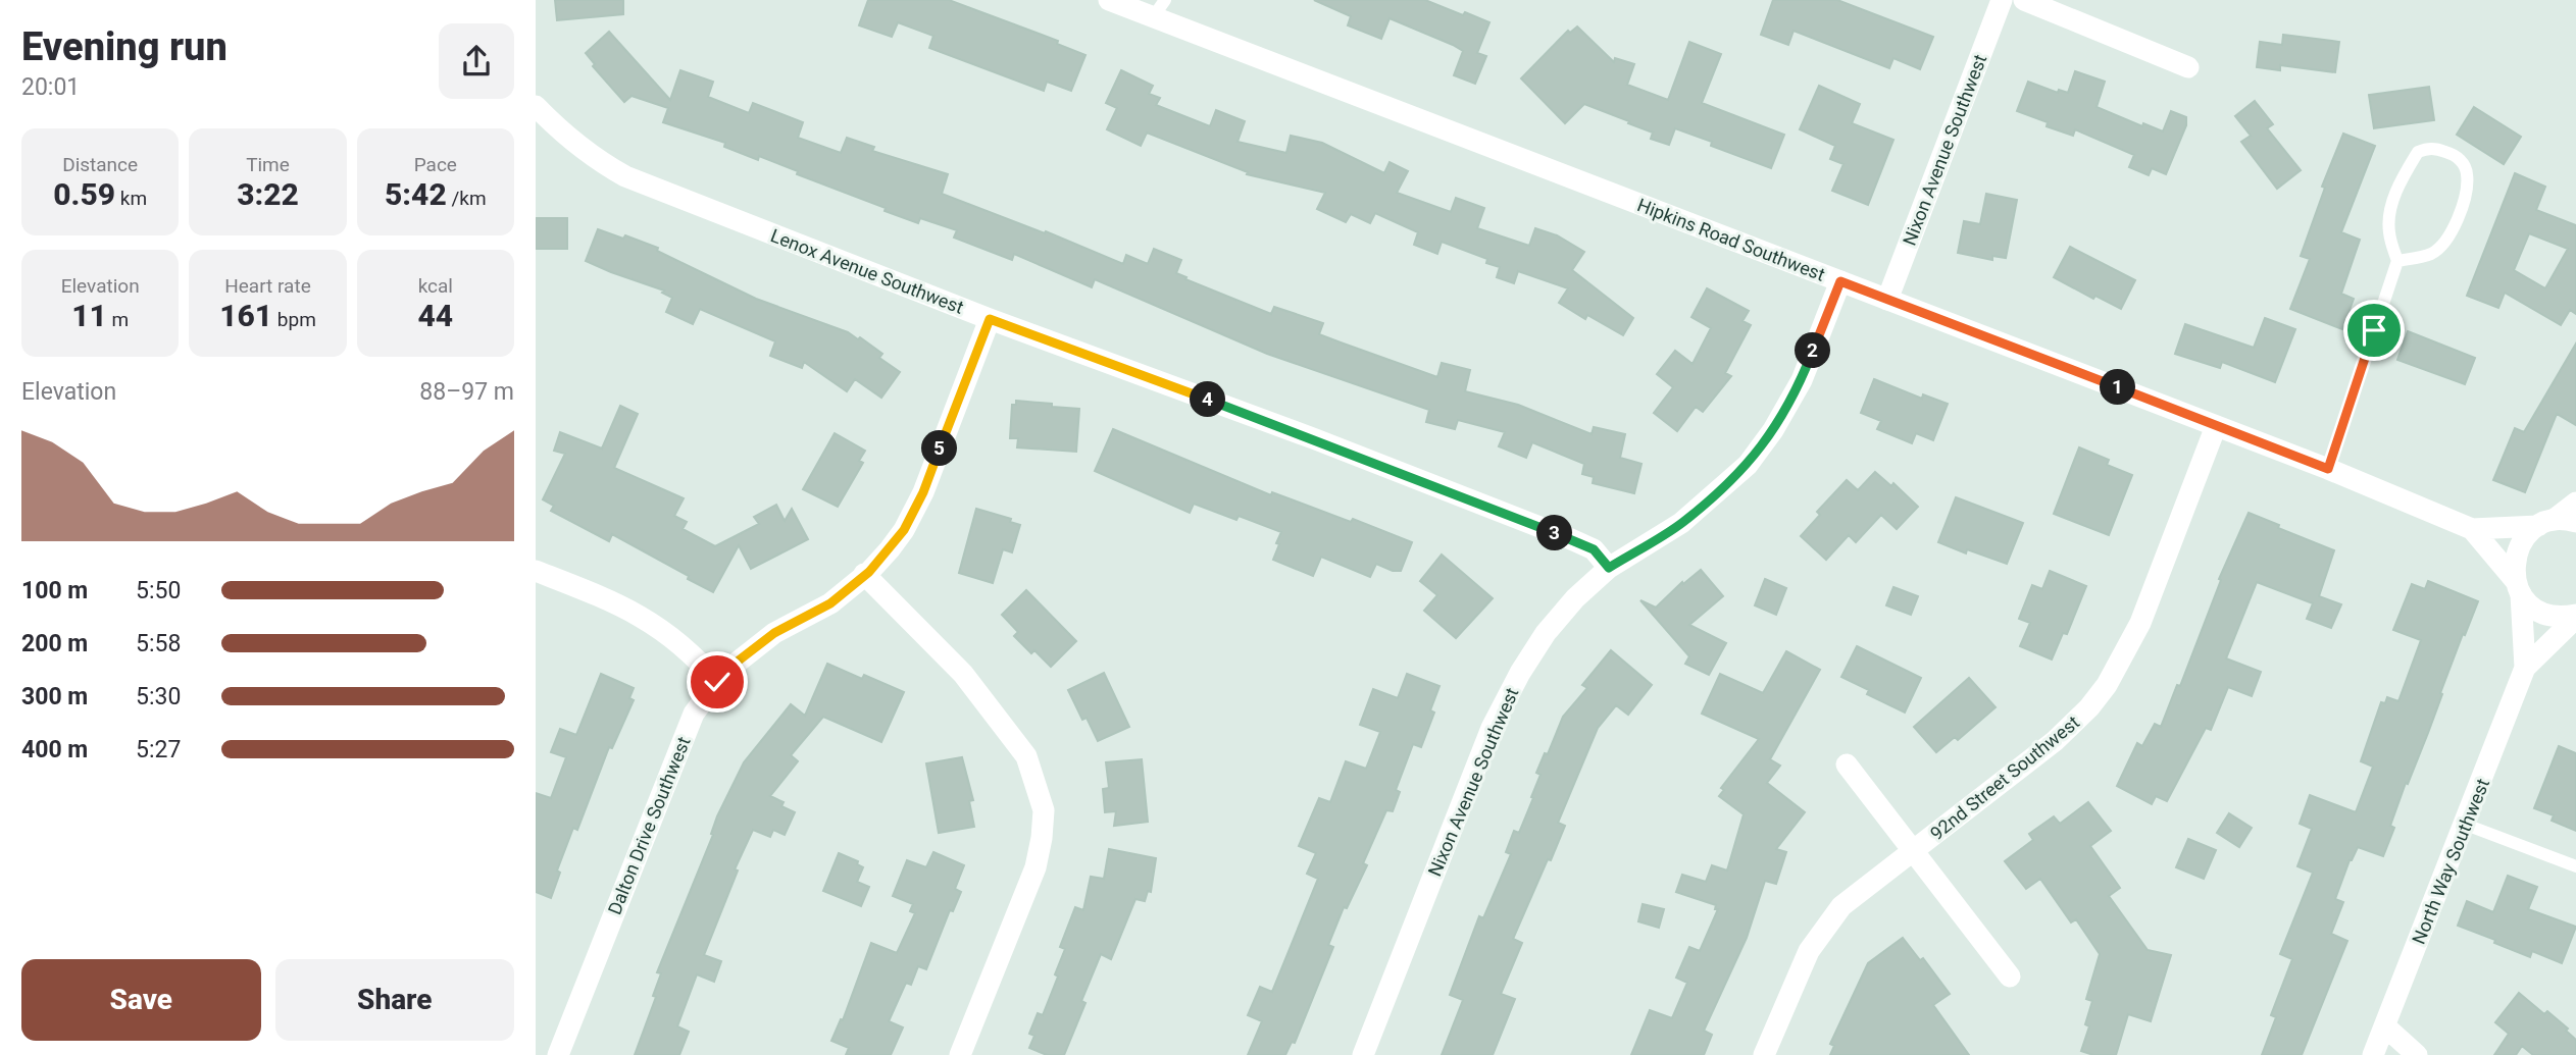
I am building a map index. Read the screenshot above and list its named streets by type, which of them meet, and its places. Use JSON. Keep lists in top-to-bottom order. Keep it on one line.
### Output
{"streets":{"street":["Nixon Avenue Southwest","Hipkins Road Southwest","Lenox Avenue Southwest","92nd Street Southwest","Dalton Drive Southwest","North Way Southwest"]},"crossings":[["Nixon Avenue Southwest","Hipkins Road Southwest"],["Nixon Avenue Southwest","Lenox Avenue Southwest"],["Hipkins Road Southwest","92nd Street Southwest"],["Hipkins Road Southwest","North Way Southwest"],["Lenox Avenue Southwest","Dalton Drive Southwest"]],"page":{"heading":["Evening run","20:01"],"stats":[["Distance","0.59 km"],["Time","3:22"],["Pace","5:42 /km"],["Elevation","11 m"],["Heart rate","161 bpm"],["kcal","44"]],"pins":["2","1","4","5","3"],"chart":["Elevation","88–97 m"],"list":[{"name":"100 m","note":"5:50"},{"name":"200 m","note":"5:58"},{"name":"300 m","note":"5:30"},{"name":"400 m","note":"5:27"}],"buttons":["Save","Share"]}}
